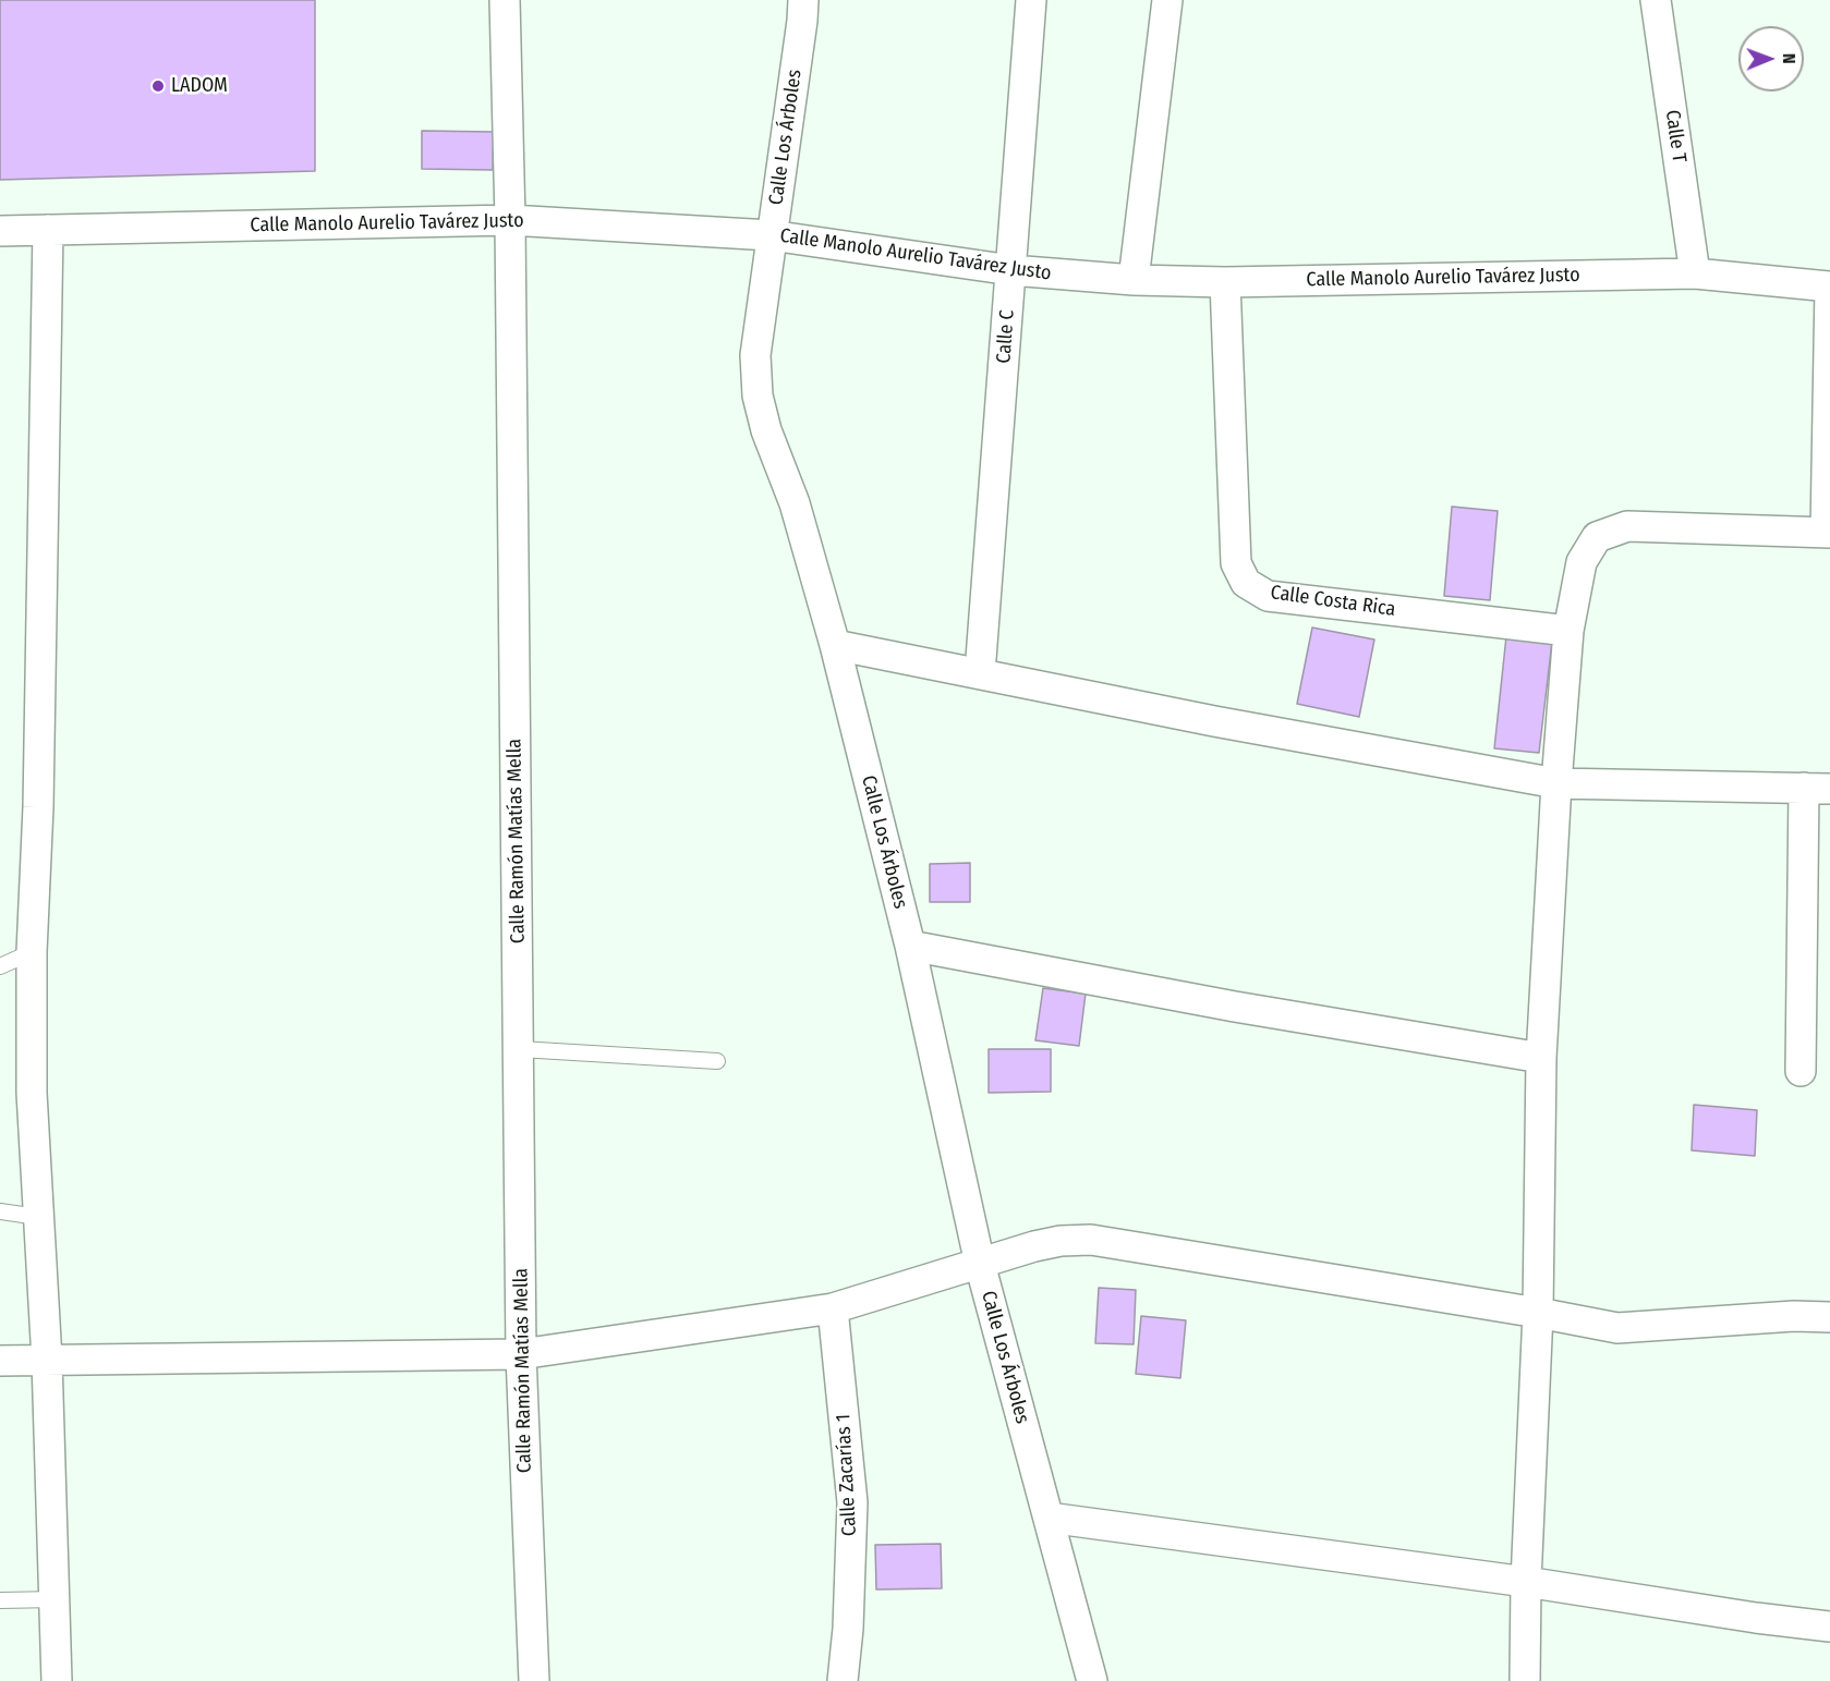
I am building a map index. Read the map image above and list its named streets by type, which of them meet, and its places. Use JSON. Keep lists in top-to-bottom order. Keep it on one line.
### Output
{"streets":{"street":["Calle T","Calle Los Árboles","Calle Manolo Aurelio Tavárez Justo","Calle C","Calle Costa Rica","Calle Ramón Matías Mella","Calle Zacarías 1"]},"crossings":[["Calle T","Calle Manolo Aurelio Tavárez Justo"],["Calle Los Árboles","Calle Manolo Aurelio Tavárez Justo"],["Calle Manolo Aurelio Tavárez Justo","Calle C"],["Calle Manolo Aurelio Tavárez Justo","Calle Costa Rica"],["Calle Manolo Aurelio Tavárez Justo","Calle Ramón Matías Mella"]],"places":["LADOM"],"north":"right"}
